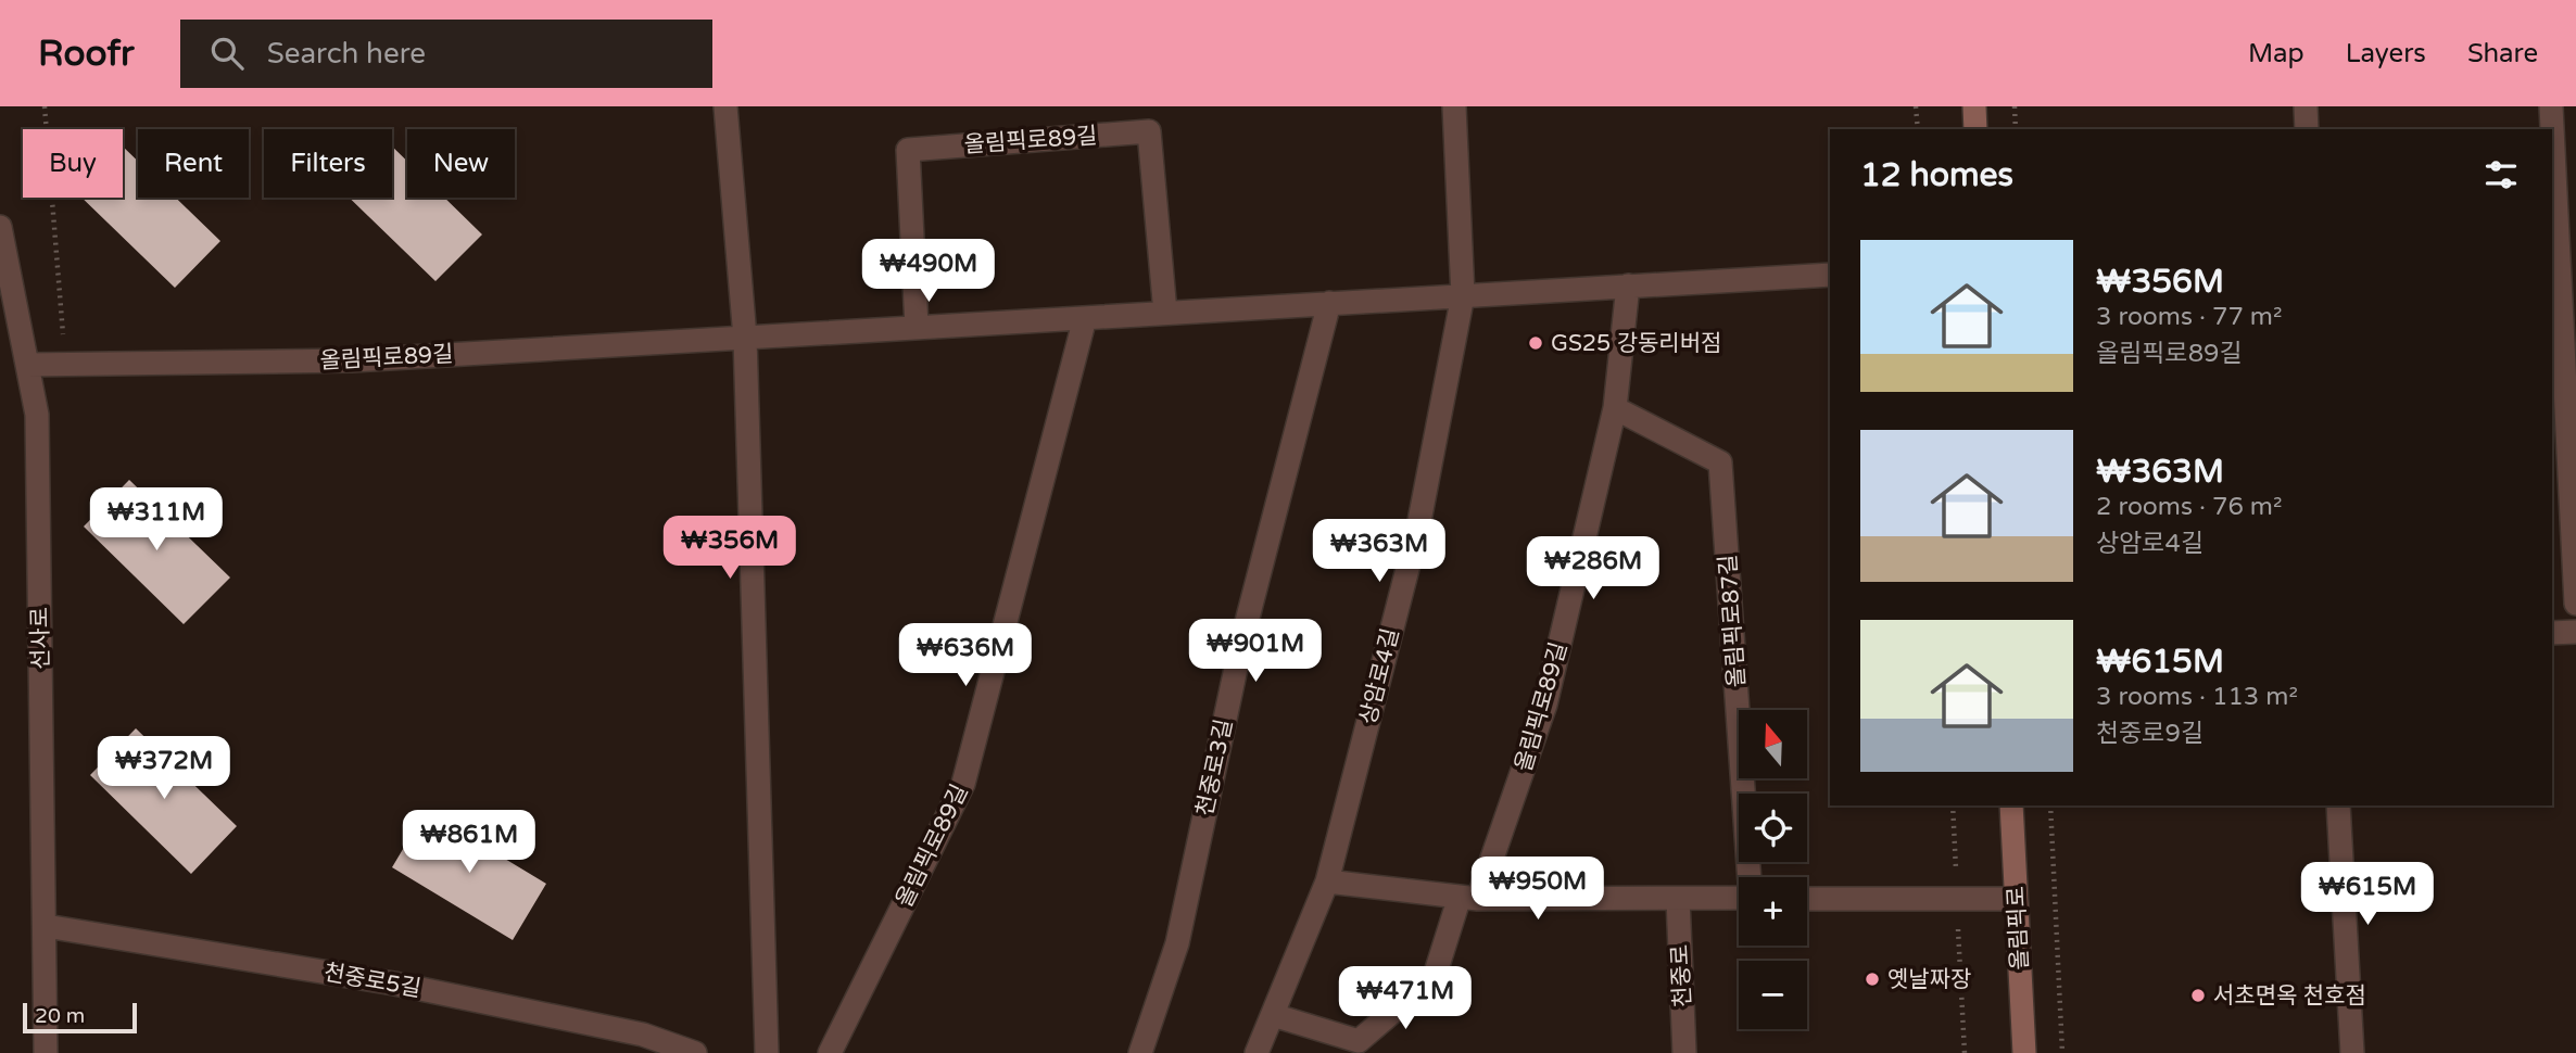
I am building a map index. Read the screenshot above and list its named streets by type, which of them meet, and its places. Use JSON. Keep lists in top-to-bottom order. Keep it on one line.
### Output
{"streets":{"main road":["올림픽로"],"street":["올림픽로89길","올림픽로87길","선사로","상암로4길","천중로3길","천중로","천중로5길"]},"crossings":[["올림픽로89길","올림픽로87길"],["올림픽로89길","선사로"],["올림픽로89길","상암로4길"],["올림픽로89길","천중로3길"],["올림픽로87길","상암로4길"],["올림픽로87길","천중로"],["선사로","천중로5길"]],"places":["GS25 강동리버점","옛날짜장","서초면옥 천호점"],"scale_bar":"20 m","north":"top","page":{"header":"Roofr","search":"Search here","nav":["Map","Layers","Share"],"chip":["Buy","Rent","Filters","New"],"heading":"12 homes","list":[{"name":"₩356M","note":"3 rooms · 77 m² · 올림픽로89길"},{"name":"₩363M","note":"2 rooms · 76 m² · 상암로4길"},{"name":"₩615M","note":"3 rooms · 113 m² · 천중로9길"}],"price":["₩490M","₩311M","₩356M","₩363M","₩286M","₩901M","₩636M","₩372M","₩861M","₩950M","₩615M","₩471M"],"map_buttons":["+","−"],"scale":"20 m"}}
